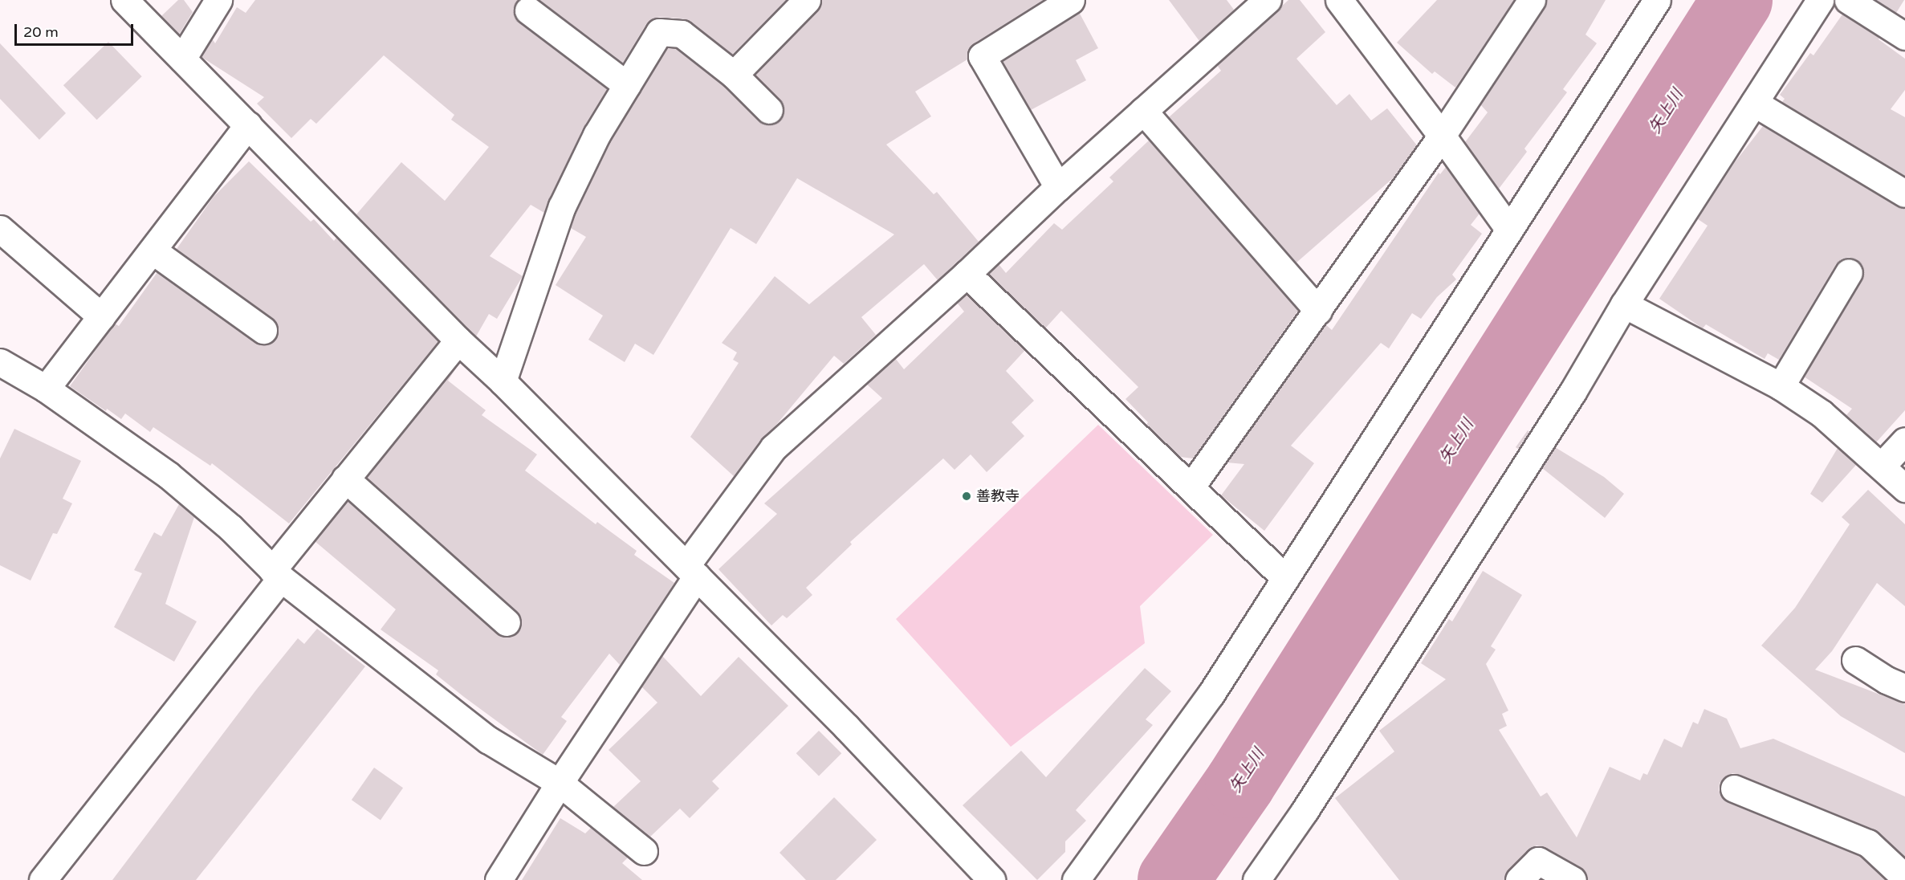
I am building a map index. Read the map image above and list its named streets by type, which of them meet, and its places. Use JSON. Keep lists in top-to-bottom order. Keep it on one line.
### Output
{"water":["矢上川"],"places":["善教寺"],"scale_bar":"20 m"}
